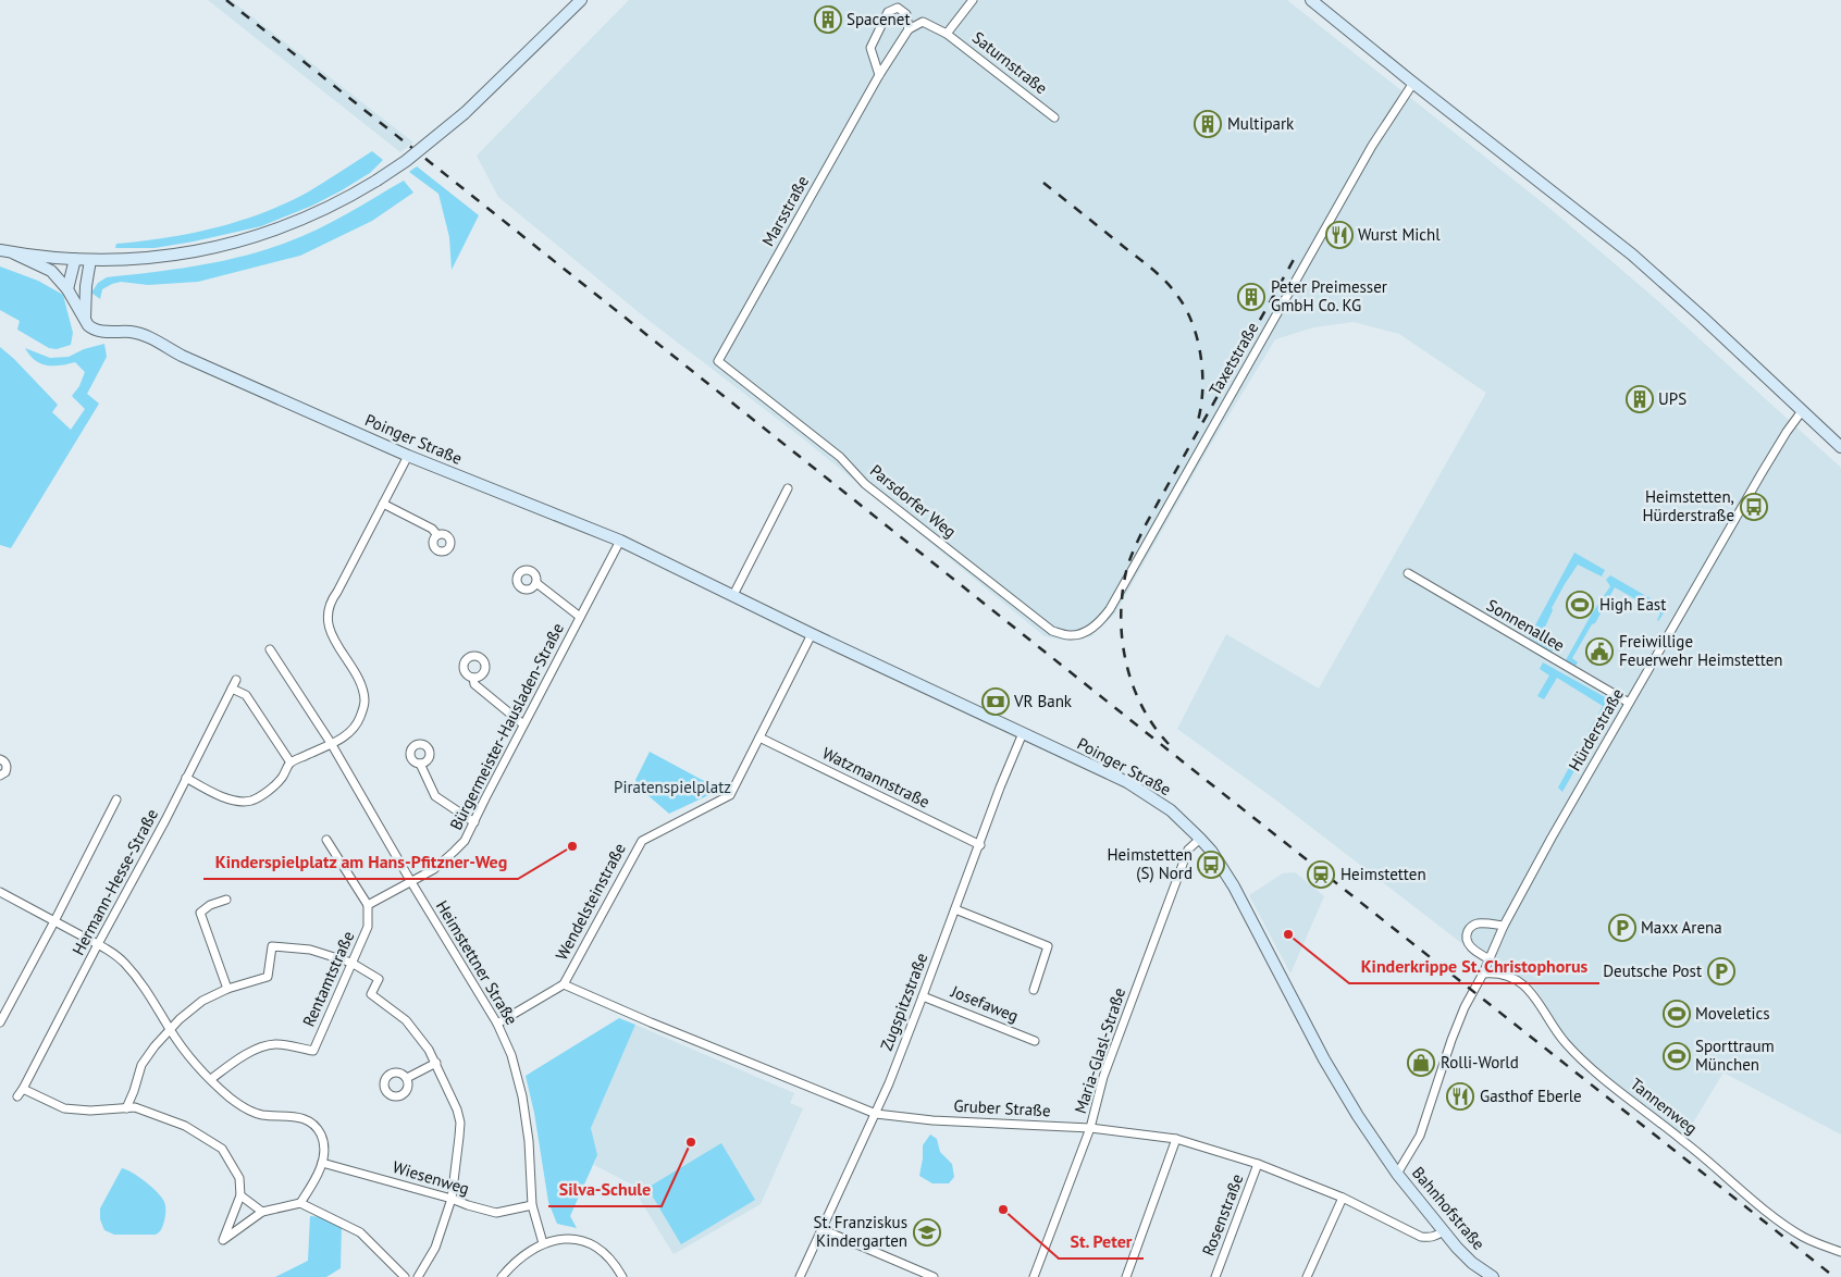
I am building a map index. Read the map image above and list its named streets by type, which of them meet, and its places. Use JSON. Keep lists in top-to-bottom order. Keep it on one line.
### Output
{"streets":{"street":["Saturnstraße","Marsstraße","Taxetstraße","Poinger Straße","Parsdorfer Weg","Sonnenallee","Bürgermeister-Hausladen-Straße","Hürderstraße","Watzmannstraße","Hermann-Hesse-Straße","Wendelsteinstraße","Heimstettner Straße","Rentamtstraße","Zugspitzstraße","Josefaweg","Maria-Glasl-Straße","Tannenweg","Gruber Straße","Wiesenweg","Bahnhofstraße","Rosenstraße"]},"crossings":[["Marsstraße","Parsdorfer Weg"],["Taxetstraße","Parsdorfer Weg"],["Poinger Straße","Bürgermeister-Hausladen-Straße"],["Poinger Straße","Wendelsteinstraße"],["Poinger Straße","Zugspitzstraße"],["Poinger Straße","Maria-Glasl-Straße"],["Poinger Straße","Bahnhofstraße"],["Sonnenallee","Hürderstraße"],["Bürgermeister-Hausladen-Straße","Heimstettner Straße"],["Bürgermeister-Hausladen-Straße","Rentamtstraße"],["Hürderstraße","Tannenweg"],["Hürderstraße","Bahnhofstraße"],["Watzmannstraße","Wendelsteinstraße"],["Watzmannstraße","Zugspitzstraße"],["Wendelsteinstraße","Heimstettner Straße"],["Wendelsteinstraße","Gruber Straße"],["Heimstettner Straße","Wiesenweg"],["Zugspitzstraße","Josefaweg"],["Zugspitzstraße","Gruber Straße"],["Maria-Glasl-Straße","Gruber Straße"],["Tannenweg","Bahnhofstraße"],["Gruber Straße","Bahnhofstraße"],["Gruber Straße","Rosenstraße"]],"parks":["Piratenspielplatz"],"places":{"building":["Spacenet","Multipark","Peter Preimesser GmbH Co. KG","UPS"],"restaurant":["Wurst Michl","Gasthof Eberle"],"bus stop":["Heimstetten, Hürderstraße","Heimstetten (S) Nord"],"sports":["High East","Moveletics","Sporttraum München"],"public building":["Freiwillige Feuerwehr Heimstetten"],"bank":["VR Bank"],"other":["Kinderspielplatz am Hans-Pfitzner-Weg","Kinderkrippe St. Christophorus","Silva-Schule","St. Peter"],"station":["Heimstetten"],"parking":["Maxx Arena","Deutsche Post"],"shop":["Rolli-World"],"school or university":["St. Franziskus Kindergarten"]}}
